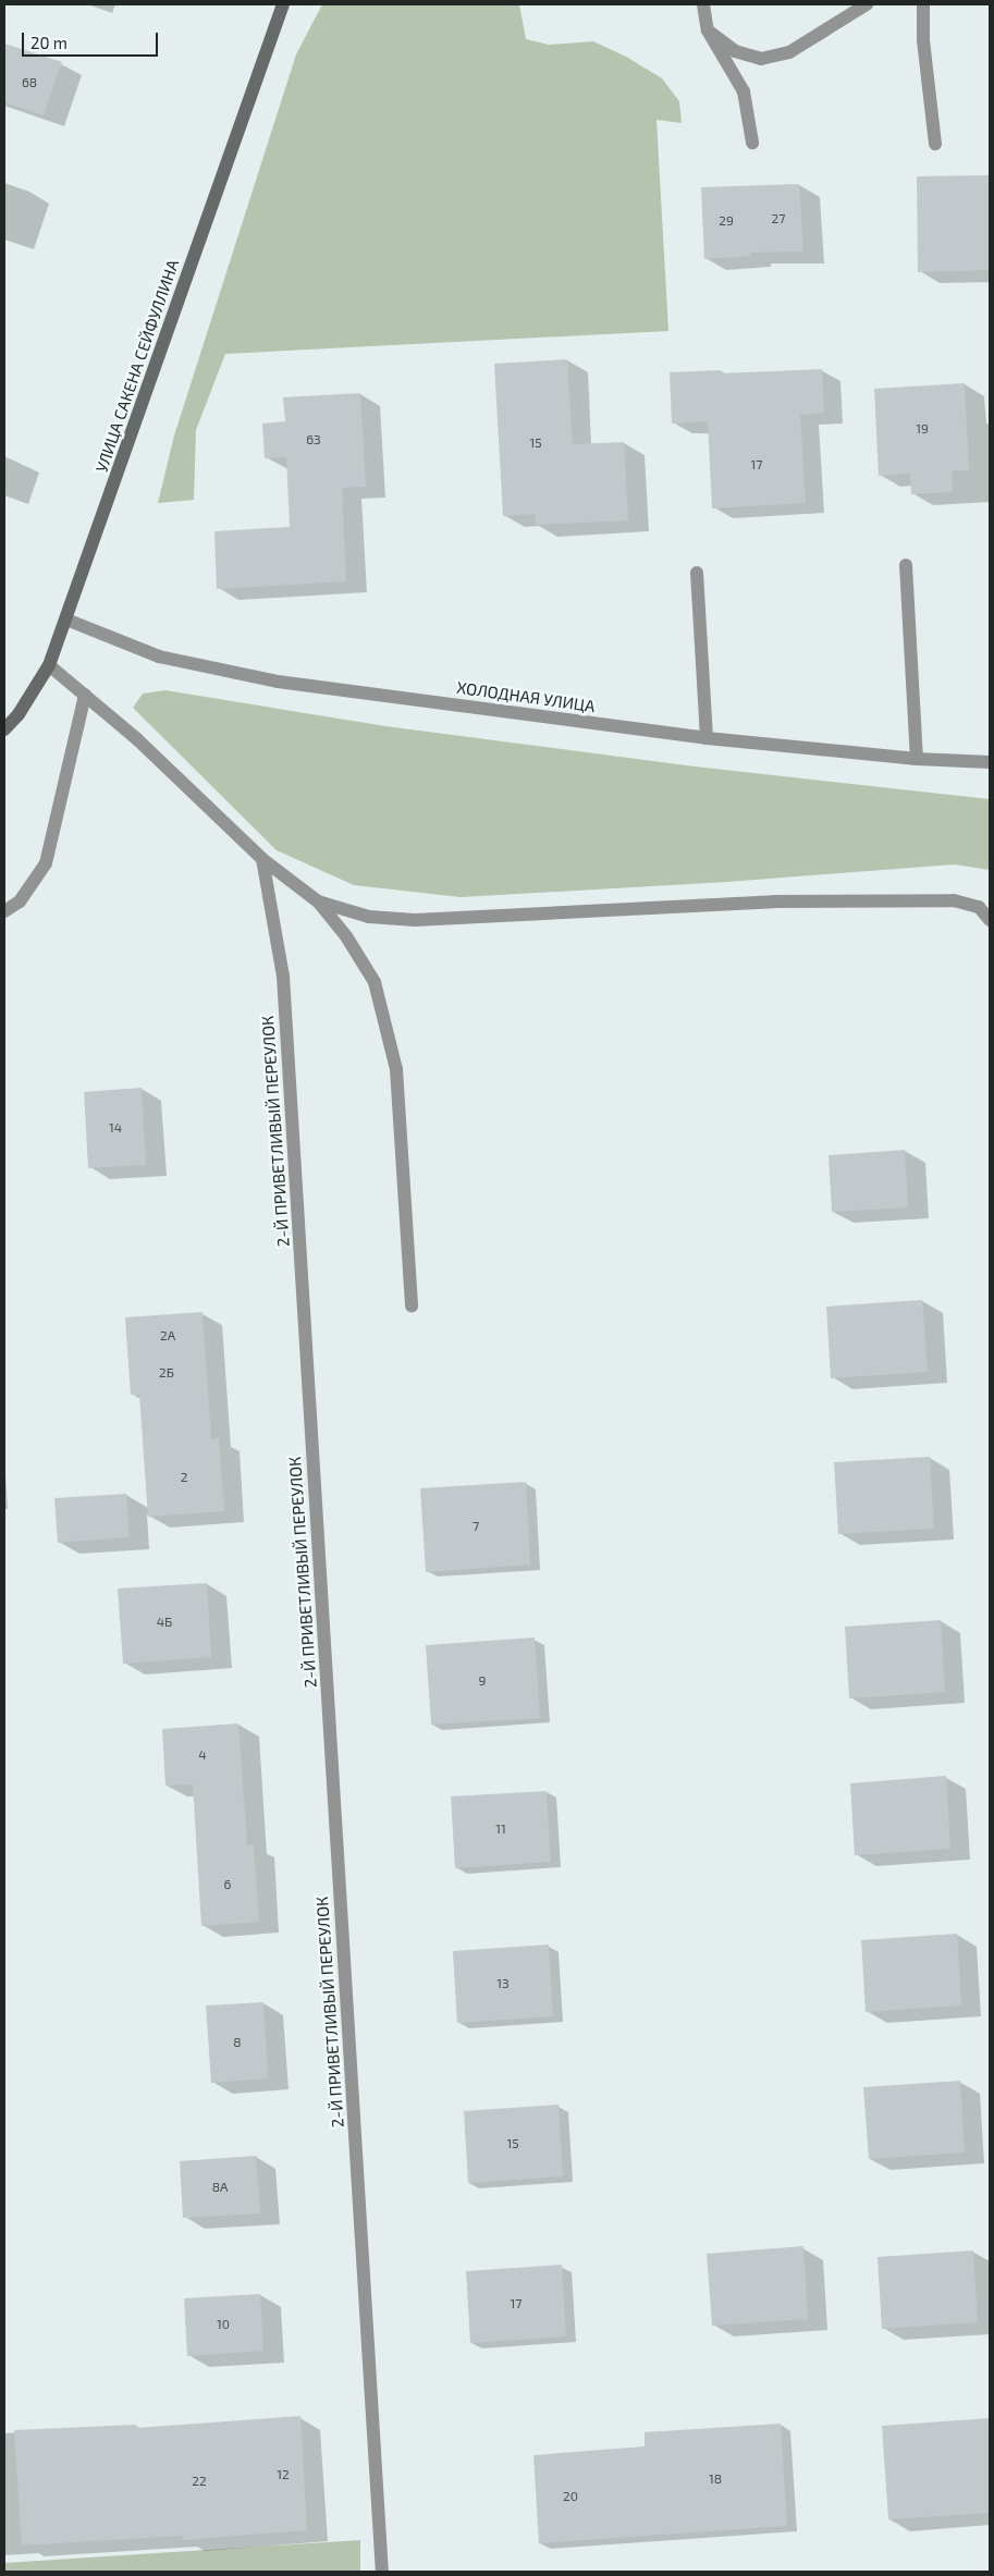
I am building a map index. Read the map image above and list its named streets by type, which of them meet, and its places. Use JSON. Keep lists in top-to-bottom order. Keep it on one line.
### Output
{"streets":{"street":["УЛИЦА САКЕНА СЕЙФУЛЛИНА","ХОЛОДНАЯ УЛИЦА","2-Й ПРИВЕТЛИВЫЙ ПЕРЕУЛОК"]},"crossings":[["УЛИЦА САКЕНА СЕЙФУЛЛИНА","ХОЛОДНАЯ УЛИЦА"]],"house_numbers":["68","27","29","19","63","15","17","14","2А","2Б","2","7","4Б","9","4","11","6","13","8","15","8А","17","10","12","18","22","20"],"scale_bar":"20 m"}
